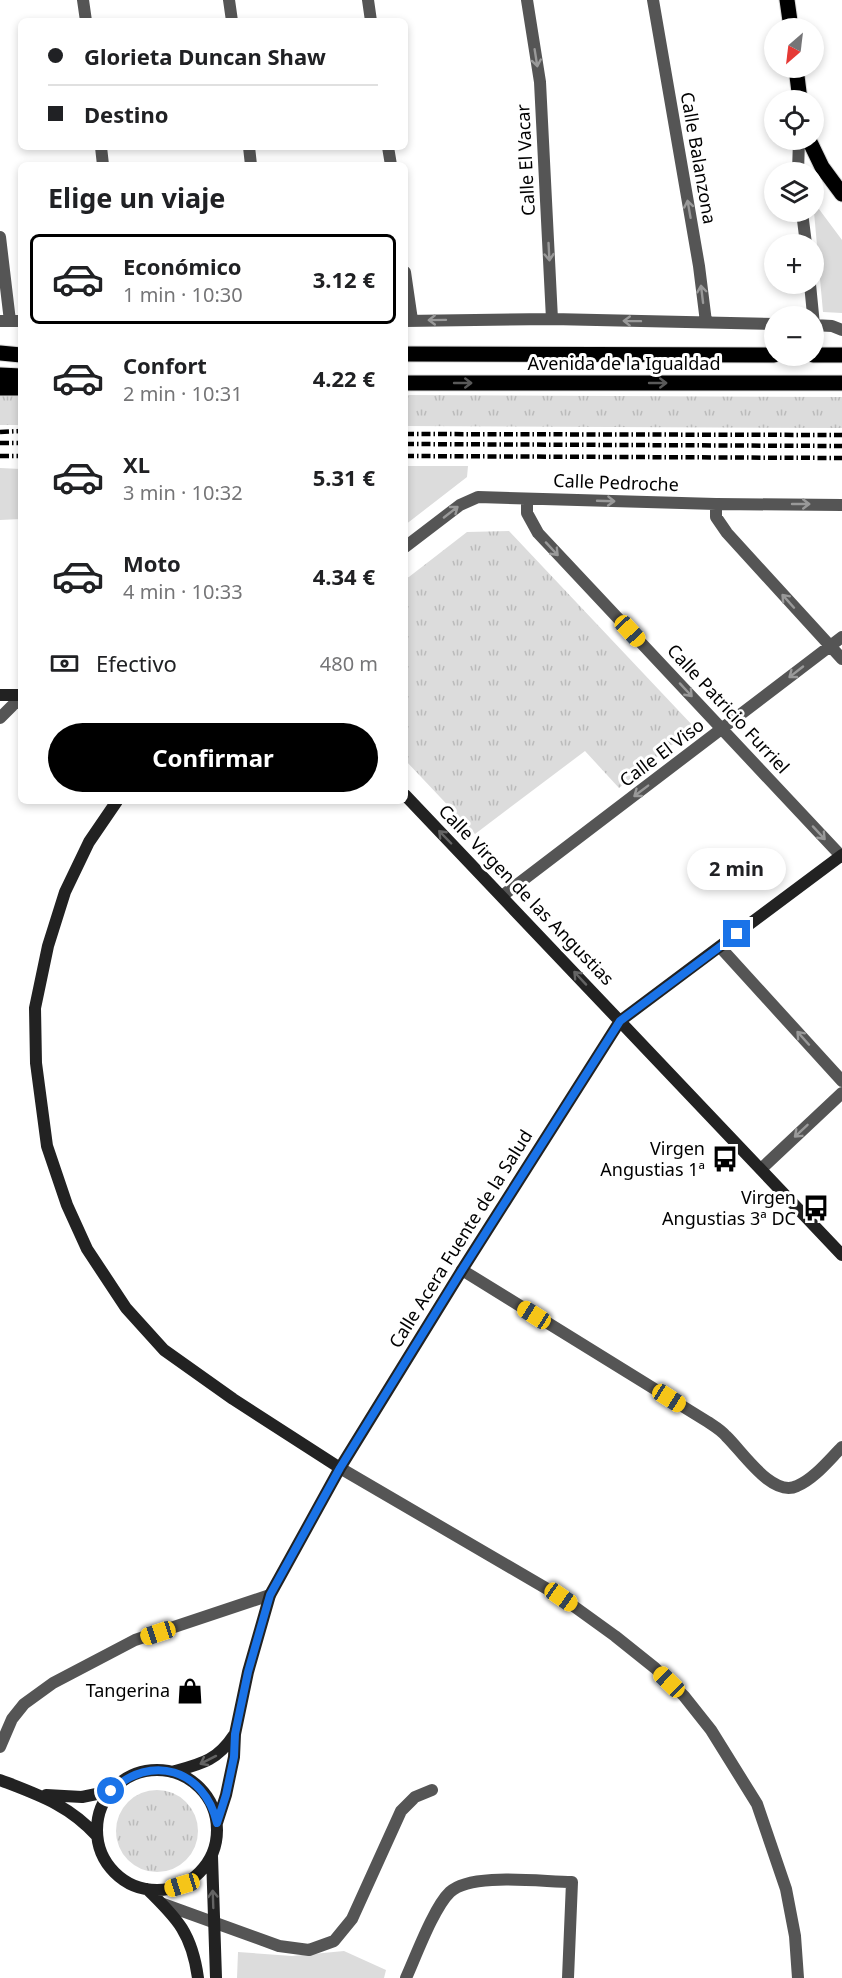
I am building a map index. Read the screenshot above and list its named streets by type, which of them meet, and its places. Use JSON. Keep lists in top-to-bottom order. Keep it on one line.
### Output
{"streets":{"main road":["Avenida de la Igualdad","Calle Virgen de las Angustias","Calle Acera Fuente de la Salud"],"street":["Calle Balanzona","Calle El Vacar","Calle Pedroche","Calle Patricio Furriel","Calle El Viso"]},"crossings":[["Calle Pedroche","Calle Patricio Furriel"],["Calle Patricio Furriel","Calle El Viso"],["Calle Patricio Furriel","Calle Acera Fuente de la Salud"],["Calle El Viso","Calle Virgen de las Angustias"],["Calle Virgen de las Angustias","Calle Acera Fuente de la Salud"]],"one_way":["Calle Balanzona","Calle El Vacar","Calle Pedroche","Calle Patricio Furriel","Calle El Viso","Calle Virgen de las Angustias"],"places":{"bus stop":["Virgen Angustias 1ª","Virgen Angustias 3ª DC"],"shop":["Tangerina"]},"north":"bottom left","page":{"map_buttons":["+","−"],"banner":["Glorieta Duncan Shaw","Destino"],"heading":"Elige un viaje","list":[{"name":"Económico","note":"1 min · 10:30","value":"3.12 €"},{"name":"Confort","note":"2 min · 10:31","value":"4.22 €"},{"name":"XL","note":"3 min · 10:32","value":"5.31 €"},{"name":"Moto","note":"4 min · 10:33","value":"4.34 €"}],"pay":["Efectivo","480 m"],"buttons":"Confirmar","bubble":"2 min"}}
